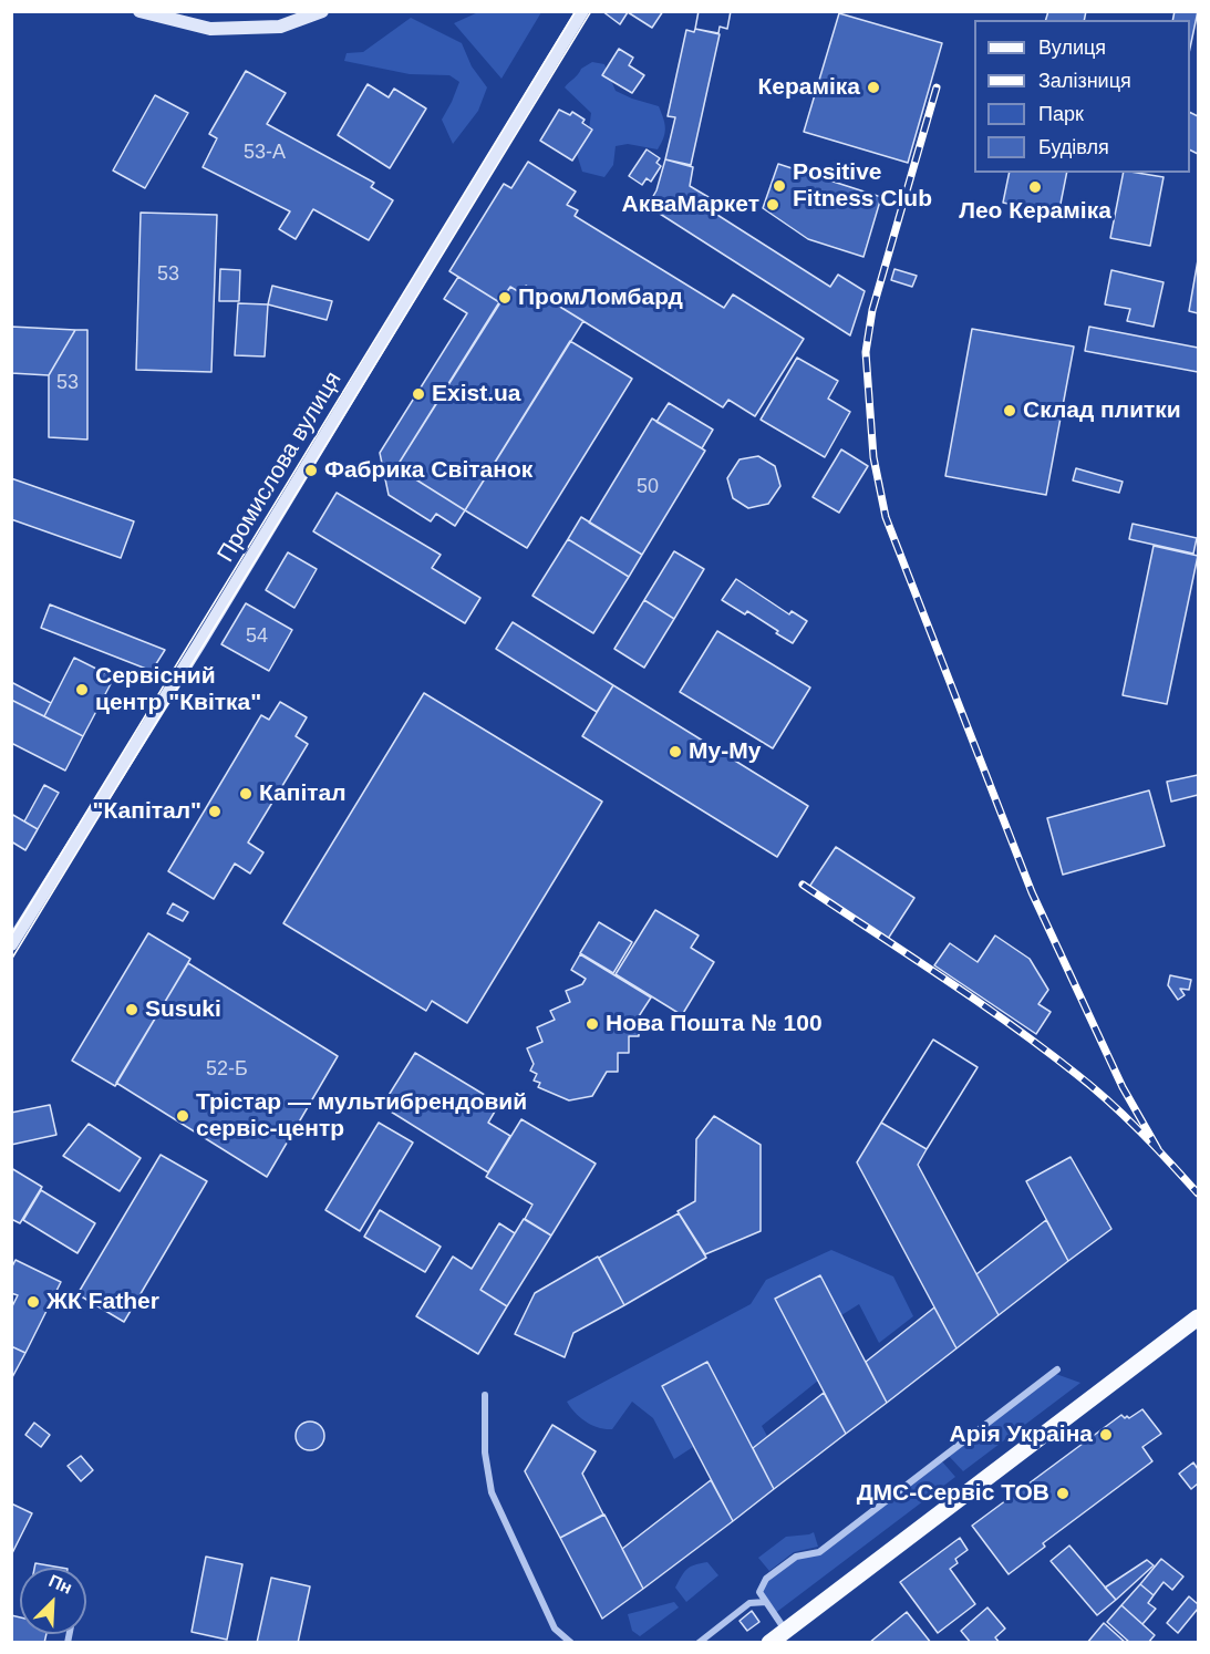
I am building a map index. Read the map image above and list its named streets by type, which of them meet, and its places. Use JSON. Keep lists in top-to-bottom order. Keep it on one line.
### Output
{"streets":{"main road":["Промислова вулиця"]},"places":["Кераміка","Positive Fitness Club","Лео Кераміка","АкваМаркет","ПромЛомбард","Exist.ua","Склад плитки","Фабрика Світанок","Сервісний центр \"Квітка\"","Му-Му","Капітал","\"Капітал\"","Susuki","Нова Пошта № 100","Трістар — мультибрендовий сервіс-центр","ЖК Father","Арія Украіна","ДМС-Сервіс ТОВ"],"house_numbers":["53-А","53","53","50","54","52-Б"],"legend":["Вулиця","Залізниця","Парк","Будівля"],"north":"top right"}
